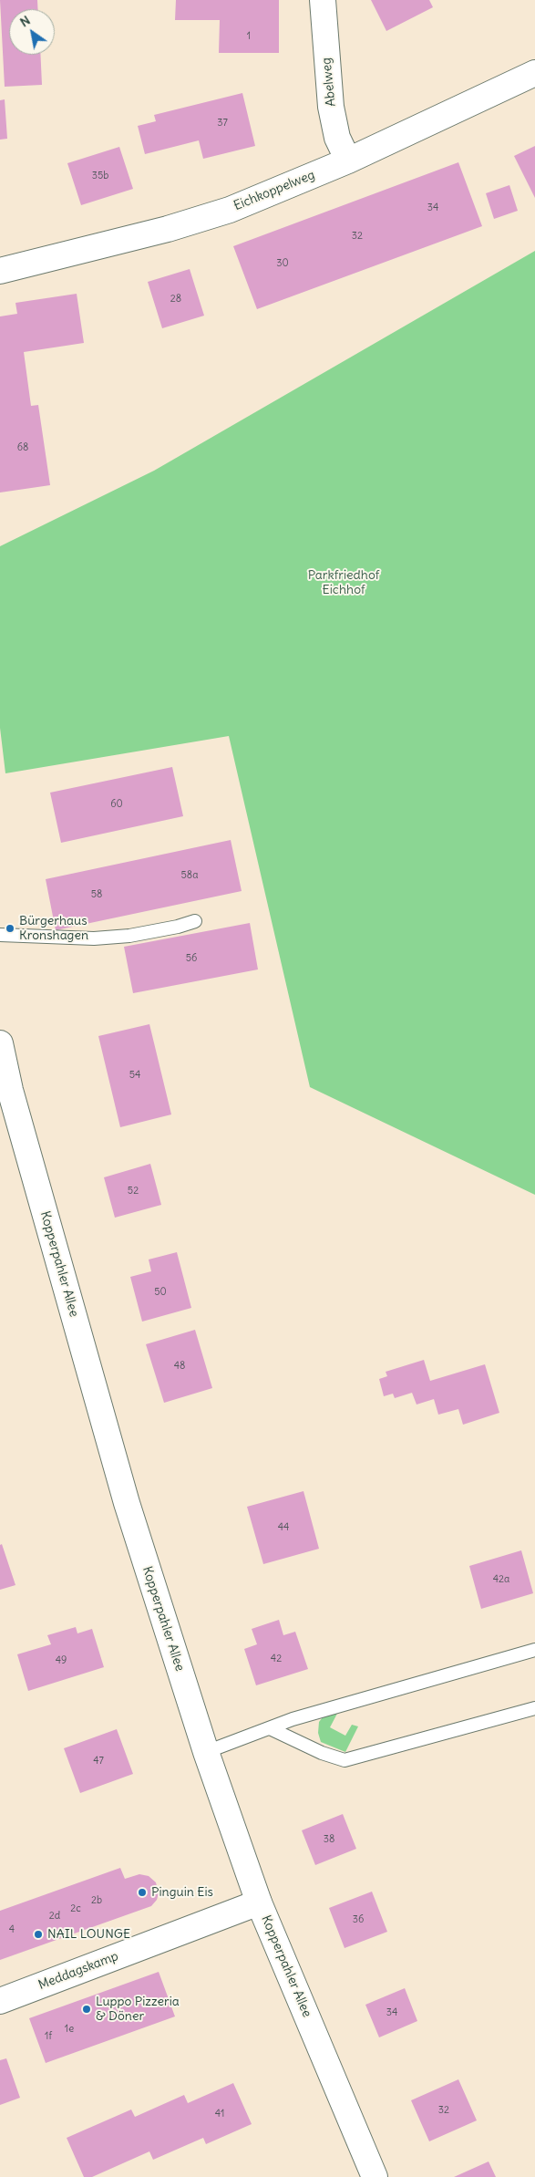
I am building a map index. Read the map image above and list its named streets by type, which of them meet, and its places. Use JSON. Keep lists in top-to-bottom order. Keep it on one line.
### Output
{"streets":{"street":["Abelweg","Eichkoppelweg","Kopperpahler Allee","Meddagskamp"]},"crossings":[["Abelweg","Eichkoppelweg"],["Kopperpahler Allee","Meddagskamp"]],"parks":["Parkfriedhof Eichhof"],"places":["Bürgerhaus Kronshagen","Pinguin Eis","NAIL LOUNGE","Luppo Pizzeria & Döner"],"house_numbers":["1","37","35b","34","32","30","28","68","60","58a","58","56","54","52","50","48","44","42a","42","49","47","38","2b","2c","2d","36","4","34","1e","1f","32","41"],"north":"top left"}
